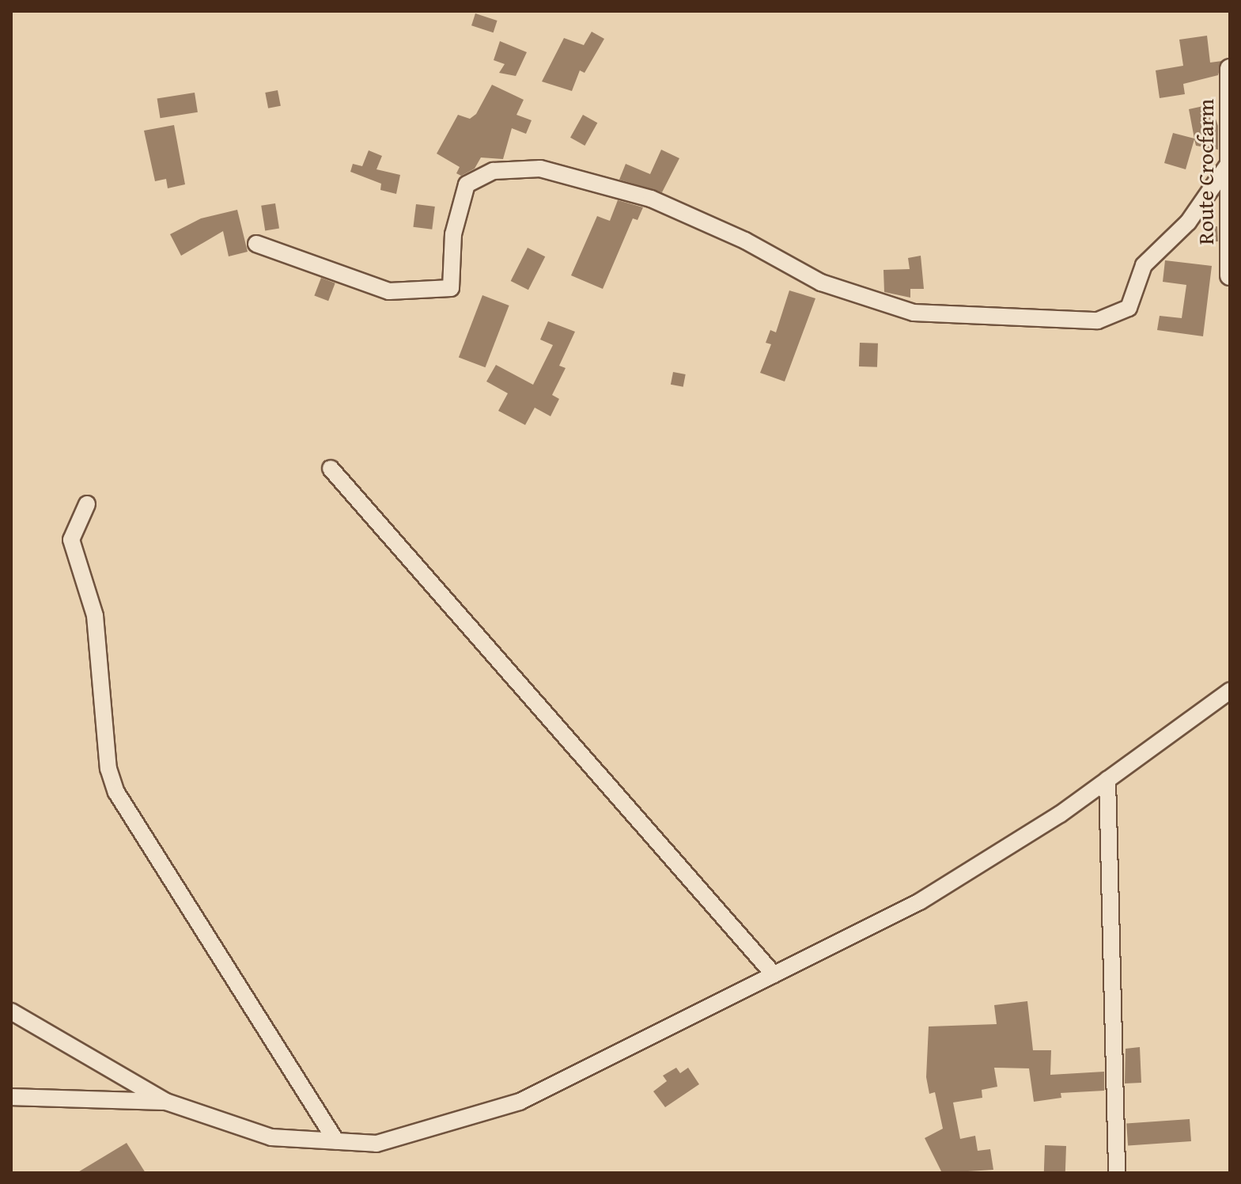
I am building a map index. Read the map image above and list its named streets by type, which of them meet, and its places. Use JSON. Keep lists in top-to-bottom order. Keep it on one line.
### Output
{"streets":{"street":["Route Crocfarm"]}}
